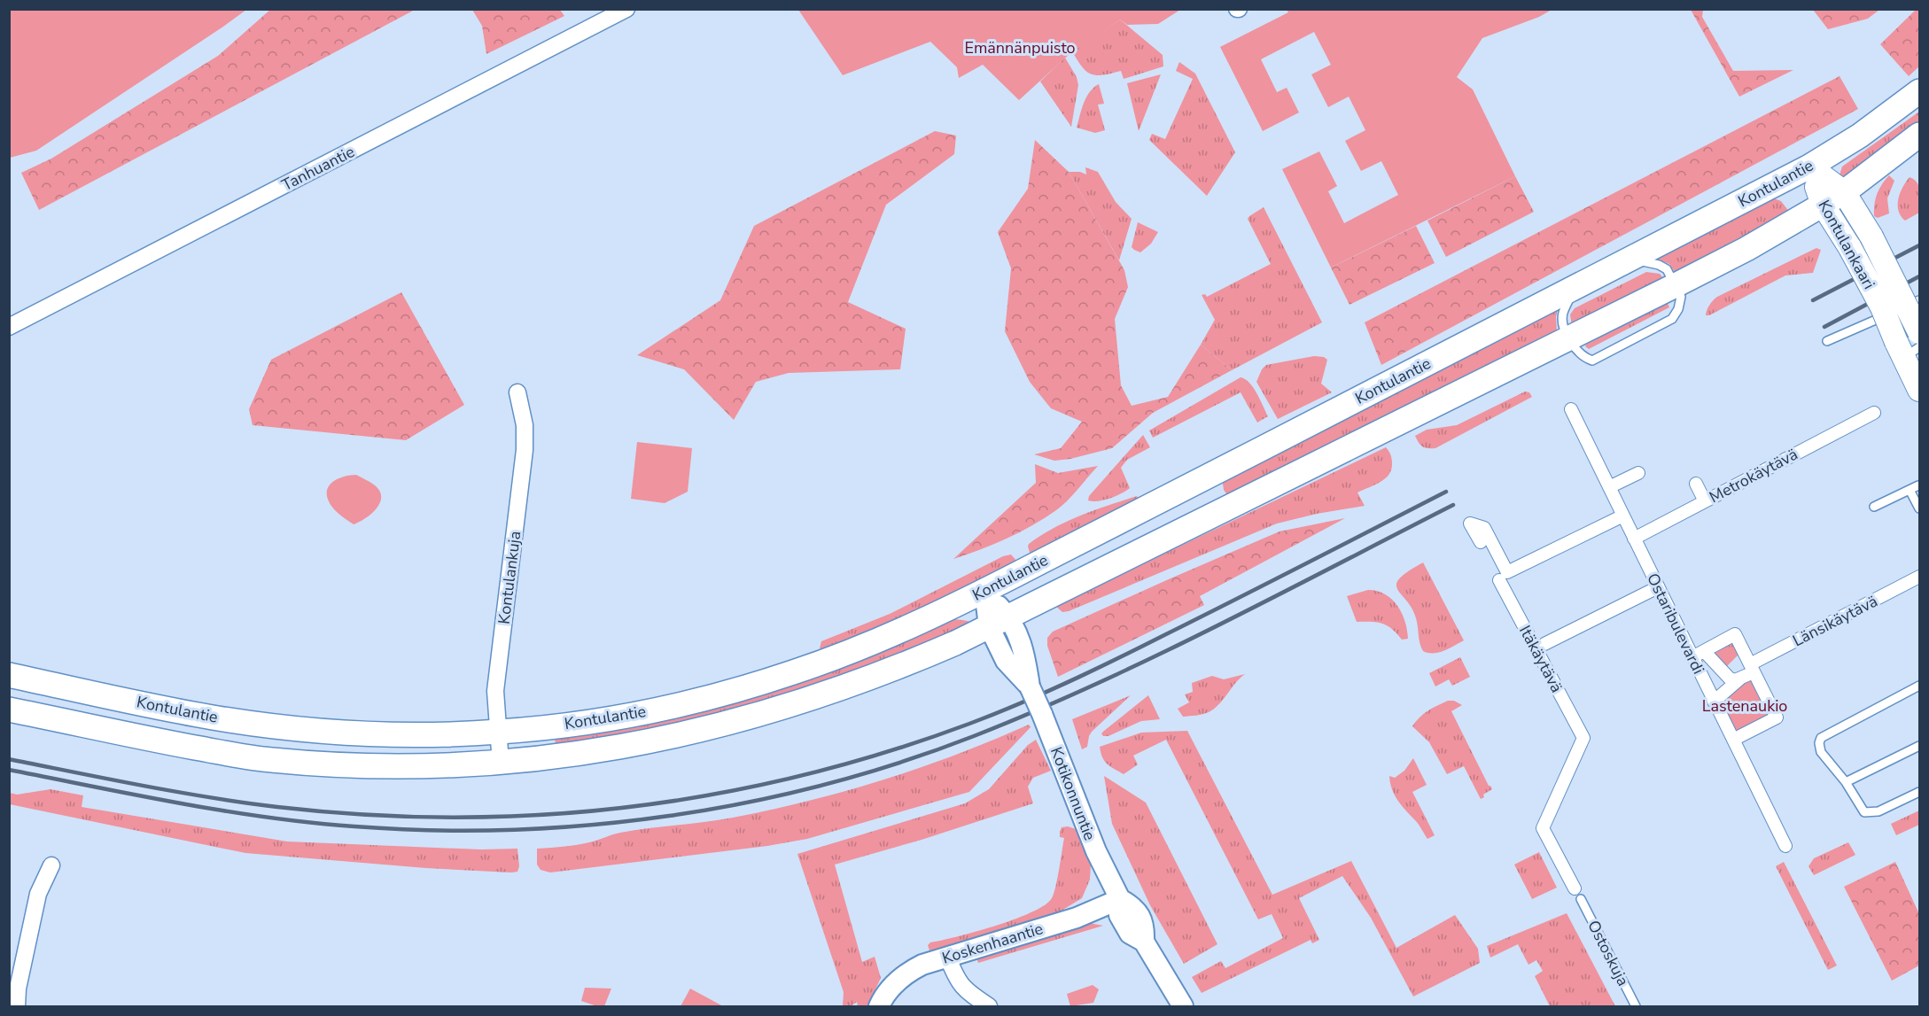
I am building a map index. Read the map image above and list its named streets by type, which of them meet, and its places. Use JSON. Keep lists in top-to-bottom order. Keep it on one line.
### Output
{"streets":{"main road":["Kontulantie","Kontulankaari"],"street":["Tanhuantie","Metrokäytävä","Kontulankuja","Länsikäytävä","Ostaribulevardi","Itäkäytävä","Kotikonnuntie","Koskenhaantie"],"lane":["Ostoskuja"]},"crossings":[["Kontulantie","Kontulankaari"],["Kontulantie","Kontulankuja"],["Kontulantie","Kotikonnuntie"],["Metrokäytävä","Ostaribulevardi"],["Länsikäytävä","Ostaribulevardi"],["Itäkäytävä","Ostoskuja"],["Kotikonnuntie","Koskenhaantie"]],"parks":["Emännänpuisto","Lastenaukio"]}
